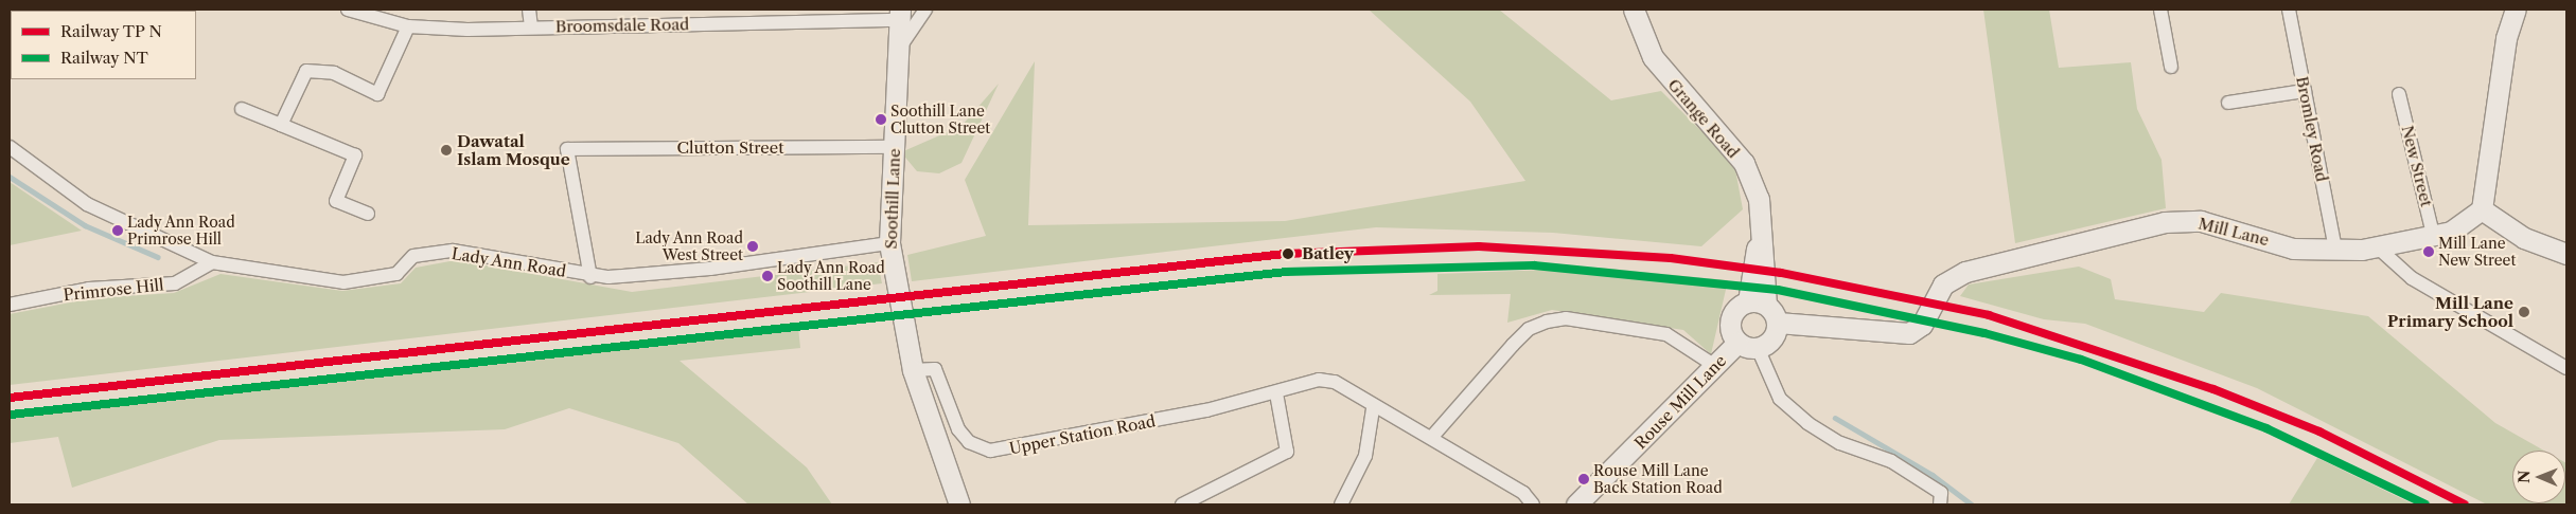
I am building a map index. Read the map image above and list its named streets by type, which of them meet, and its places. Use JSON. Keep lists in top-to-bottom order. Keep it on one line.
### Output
{"streets":{"main road":["Grange Road","Soothill Lane","Mill Lane","Rouse Mill Lane"],"street":["Broomsdale Road","Bromley Road","Clutton Street","New Street","Lady Ann Road","Primrose Hill","Upper Station Road"]},"crossings":[["Broomsdale Road","Soothill Lane"],["Grange Road","Mill Lane"],["Grange Road","Rouse Mill Lane"],["Bromley Road","Mill Lane"],["Clutton Street","Soothill Lane"],["Clutton Street","Lady Ann Road"],["New Street","Mill Lane"],["Soothill Lane","Lady Ann Road"],["Soothill Lane","Upper Station Road"],["Mill Lane","Rouse Mill Lane"],["Lady Ann Road","Primrose Hill"]],"places":["Soothill Lane Clutton Street","Dawatal Islam Mosque","Lady Ann Road Primrose Hill","Lady Ann Road West Street","Mill Lane New Street","Batley","Lady Ann Road Soothill Lane","Mill Lane Primary School","Rouse Mill Lane Back Station Road"],"lines":["rail line NT"],"legend":["Railway TP N","Railway NT"],"north":"left"}
